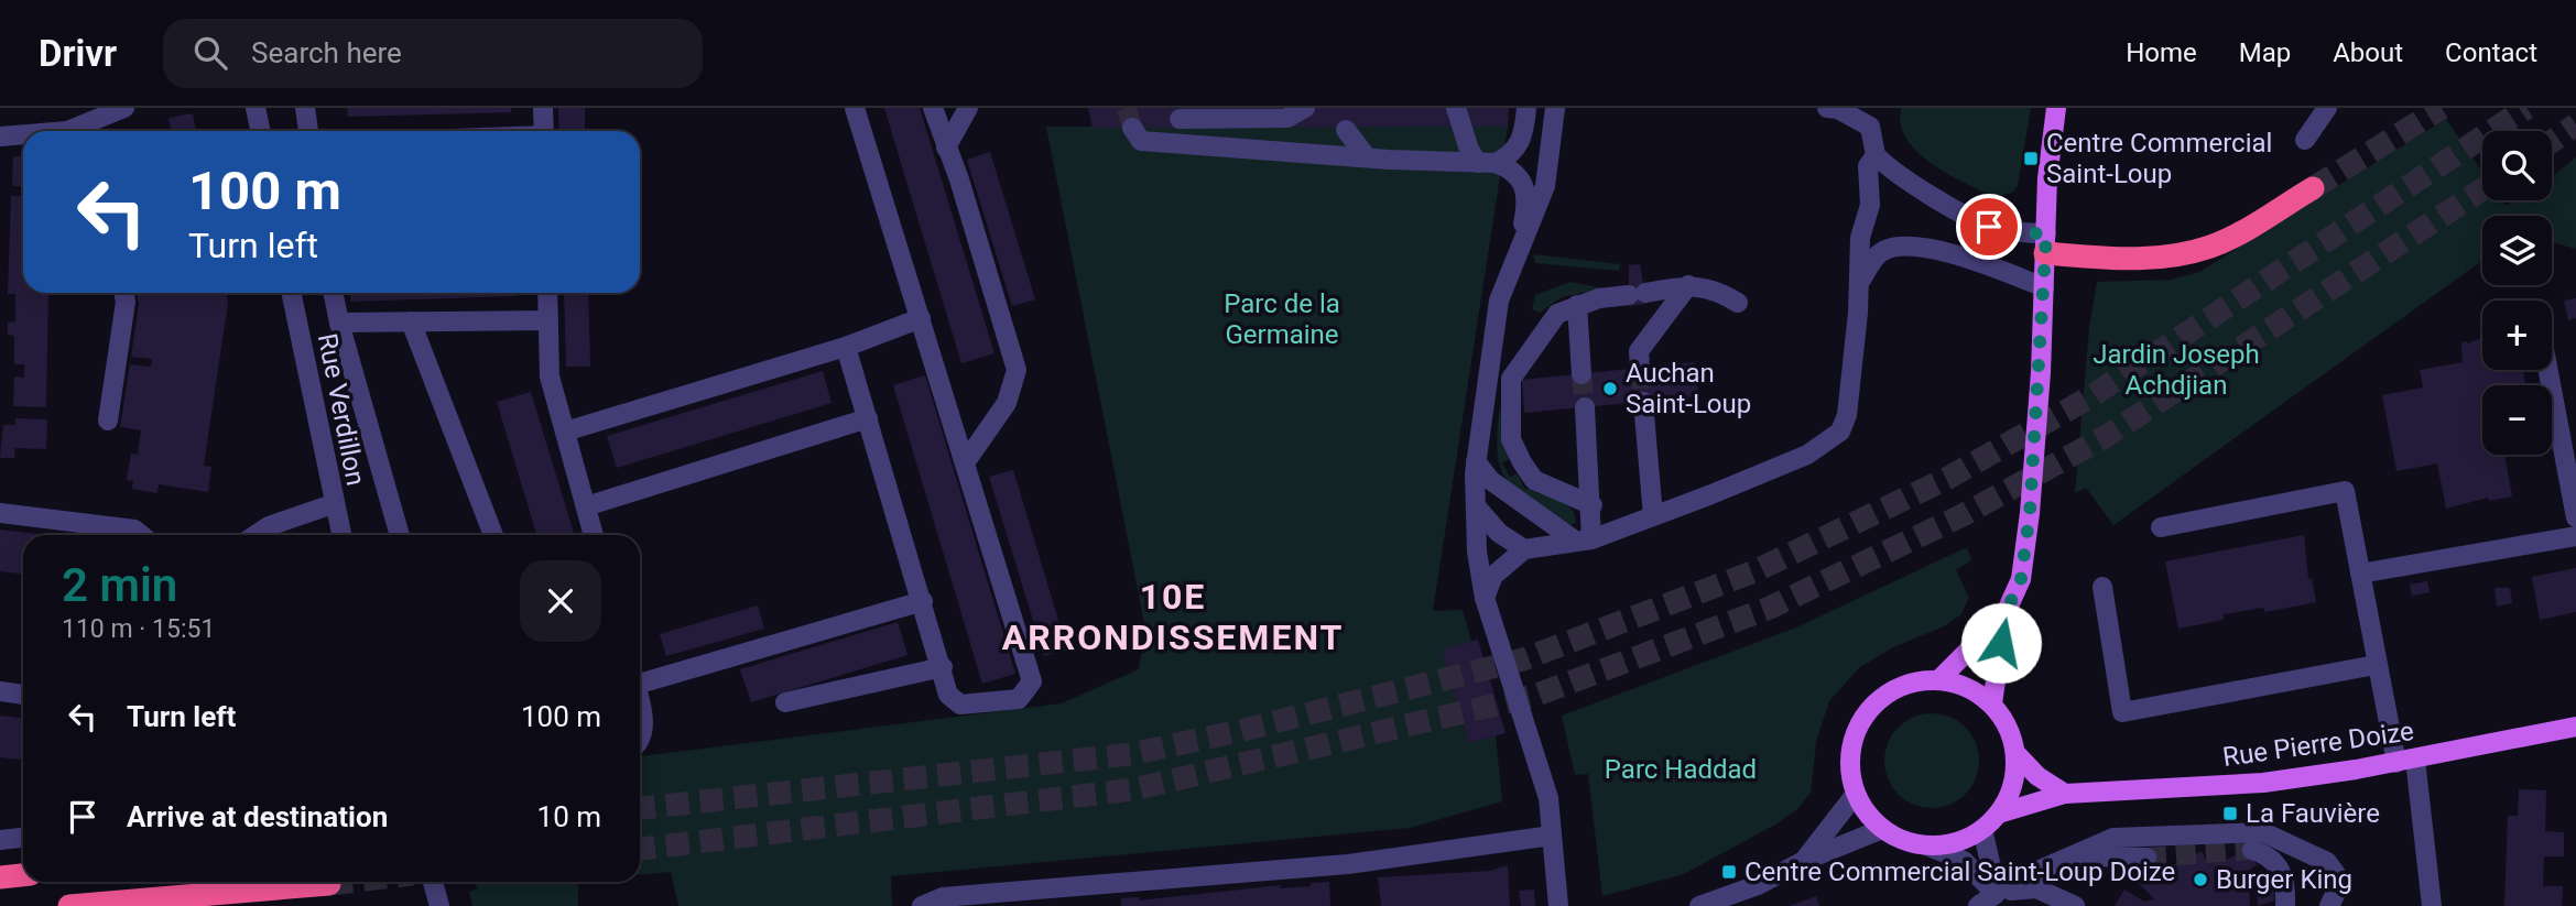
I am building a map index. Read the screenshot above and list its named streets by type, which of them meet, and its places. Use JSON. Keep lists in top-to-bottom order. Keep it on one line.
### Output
{"streets":{"main road":["Rue Pierre Doize"],"street":["Rue Verdillon"]},"districts":["10E ARRONDISSEMENT"],"parks":["Parc de la Germaine","Jardin Joseph Achdjian","Parc Haddad"],"places":{"transit":["Centre Commercial Saint-Loup","La Fauvière","Centre Commercial Saint-Loup Doize"],"other":["Auchan Saint-Loup","Burger King"]},"page":{"header":"Drivr","search":"Search here","nav":["Home","Map","About","Contact"],"map_buttons":["+","−"],"turn":["100 m","Turn left"],"heading":["2 min","110 m · 15:51"],"list":[{"name":"Turn left","value":"100 m"},{"name":"Arrive at destination","value":"10 m"}]}}
